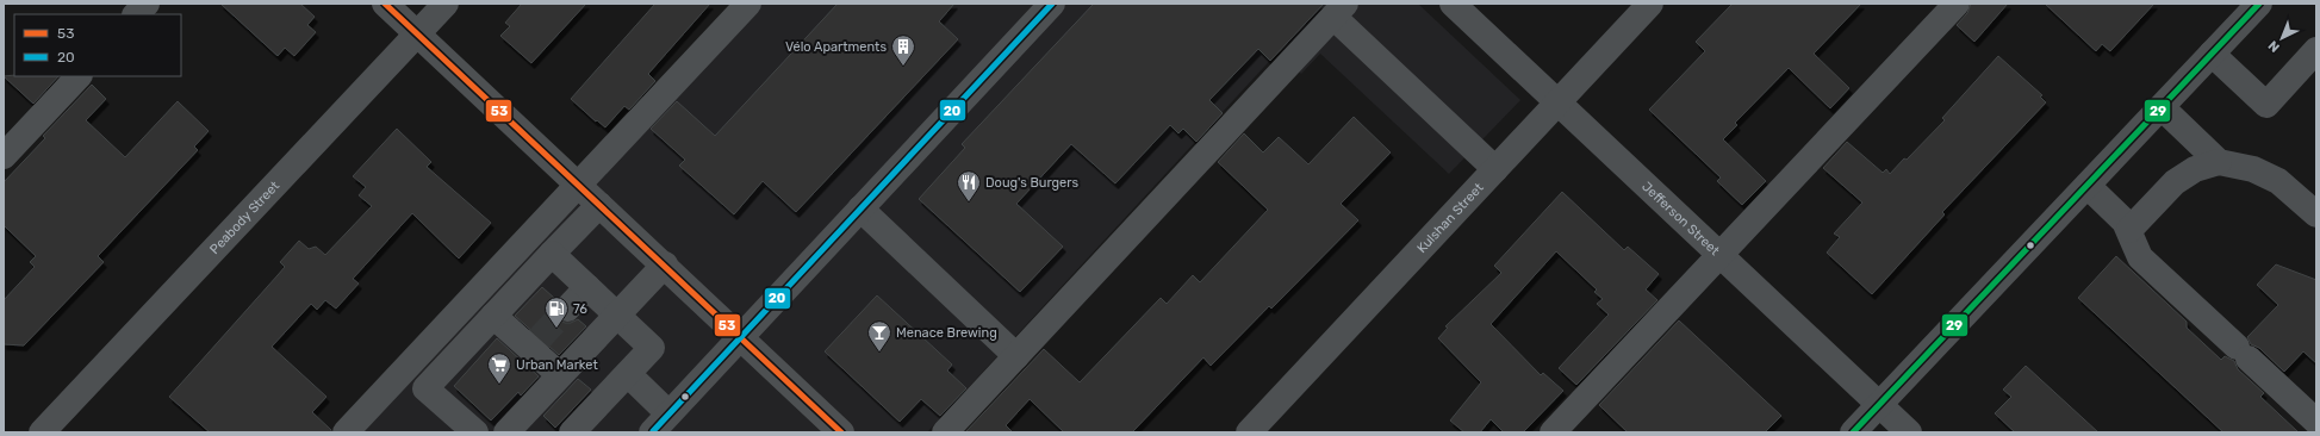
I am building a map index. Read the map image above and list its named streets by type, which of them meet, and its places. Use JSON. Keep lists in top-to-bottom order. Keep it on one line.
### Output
{"streets":{"street":["Peabody Street","Kulshan Street","Jefferson Street"]},"crossings":[["Kulshan Street","Jefferson Street"]],"places":{"building":["Vélo Apartments"],"restaurant":["Doug's Burgers"],"fuel station":["76"],"bar":["Menace Brewing"],"supermarket":["Urban Market"]},"lines":["transit line 53","transit line 20","transit line 29"],"legend":["53","20"],"north":"bottom left"}
